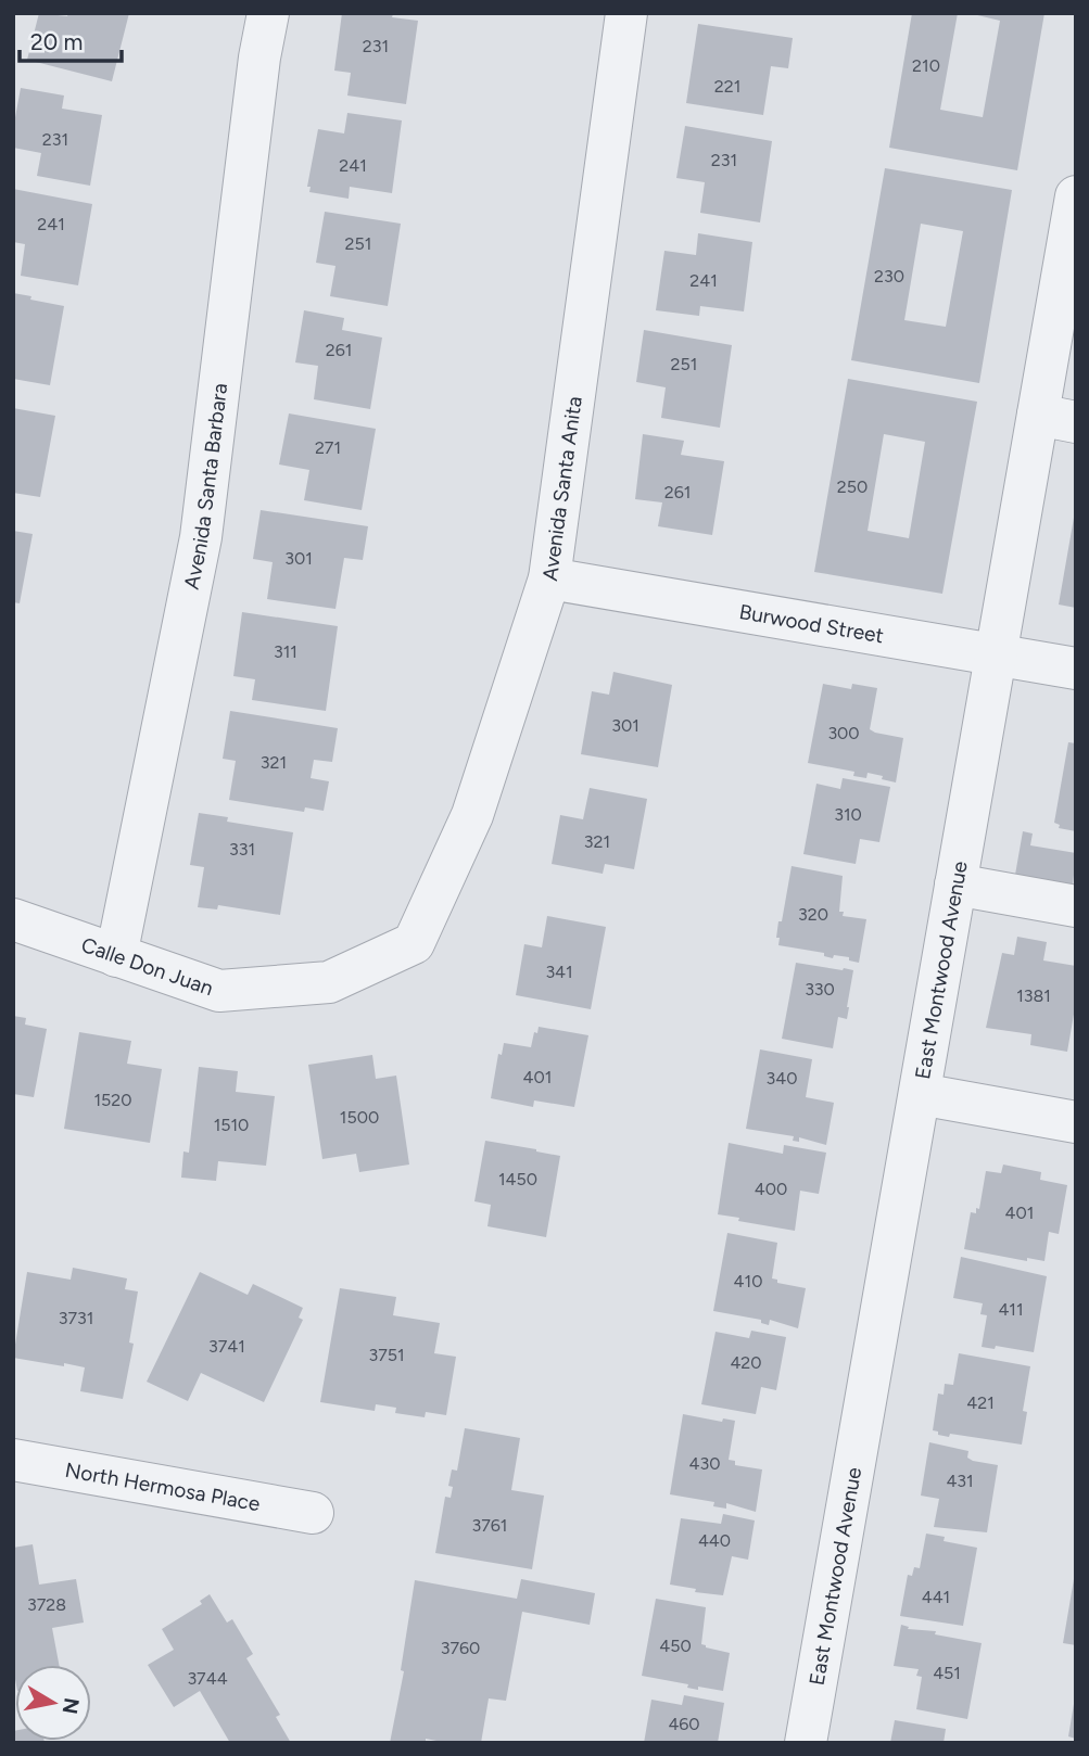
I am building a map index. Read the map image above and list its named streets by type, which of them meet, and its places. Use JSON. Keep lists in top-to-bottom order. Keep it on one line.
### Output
{"streets":{"street":["Avenida Santa Barbara","Avenida Santa Anita","Burwood Street","Calle Don Juan","East Montwood Avenue","North Hermosa Place"]},"crossings":[["Avenida Santa Barbara","Calle Don Juan"],["Avenida Santa Anita","Burwood Street"],["Avenida Santa Anita","Calle Don Juan"],["Burwood Street","East Montwood Avenue"]],"house_numbers":["231","210","221","231","231","241","241","251","230","241","261","251","271","250","261","301","311","301","300","321","310","321","331","320","341","330","1381","401","340","1520","1500","1510","1450","400","401","410","411","3731","3741","3751","420","421","430","431","3761","440","441","3728","450","3760","451","3744","460"],"scale_bar":"20 m","north":"right"}
